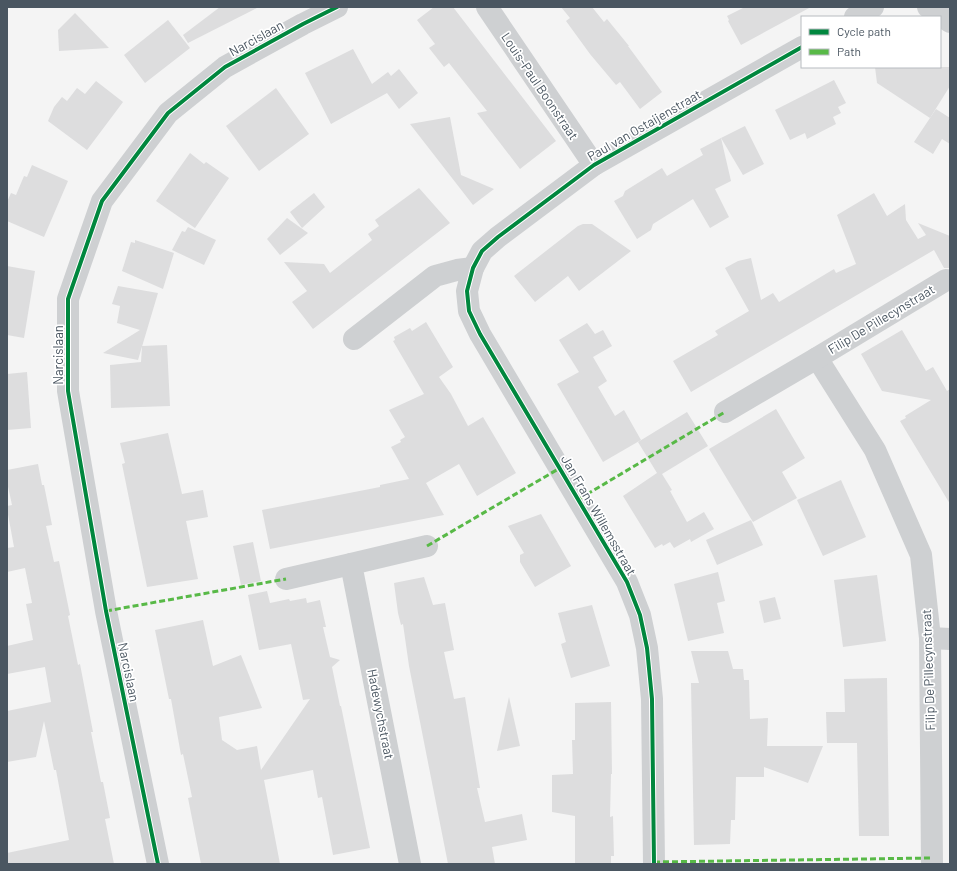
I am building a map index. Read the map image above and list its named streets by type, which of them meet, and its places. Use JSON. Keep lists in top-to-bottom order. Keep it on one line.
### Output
{"streets":{"street":["Narcislaan","Louis-Paul Boonstraat","Paul van Ostaijenstraat","Filip De Pillecynstraat","Jan Frans Willemsstraat","Hadewychstraat"]},"crossings":[["Louis-Paul Boonstraat","Paul van Ostaijenstraat"],["Paul van Ostaijenstraat","Jan Frans Willemsstraat"]],"legend":["Cycle path","Path"]}
